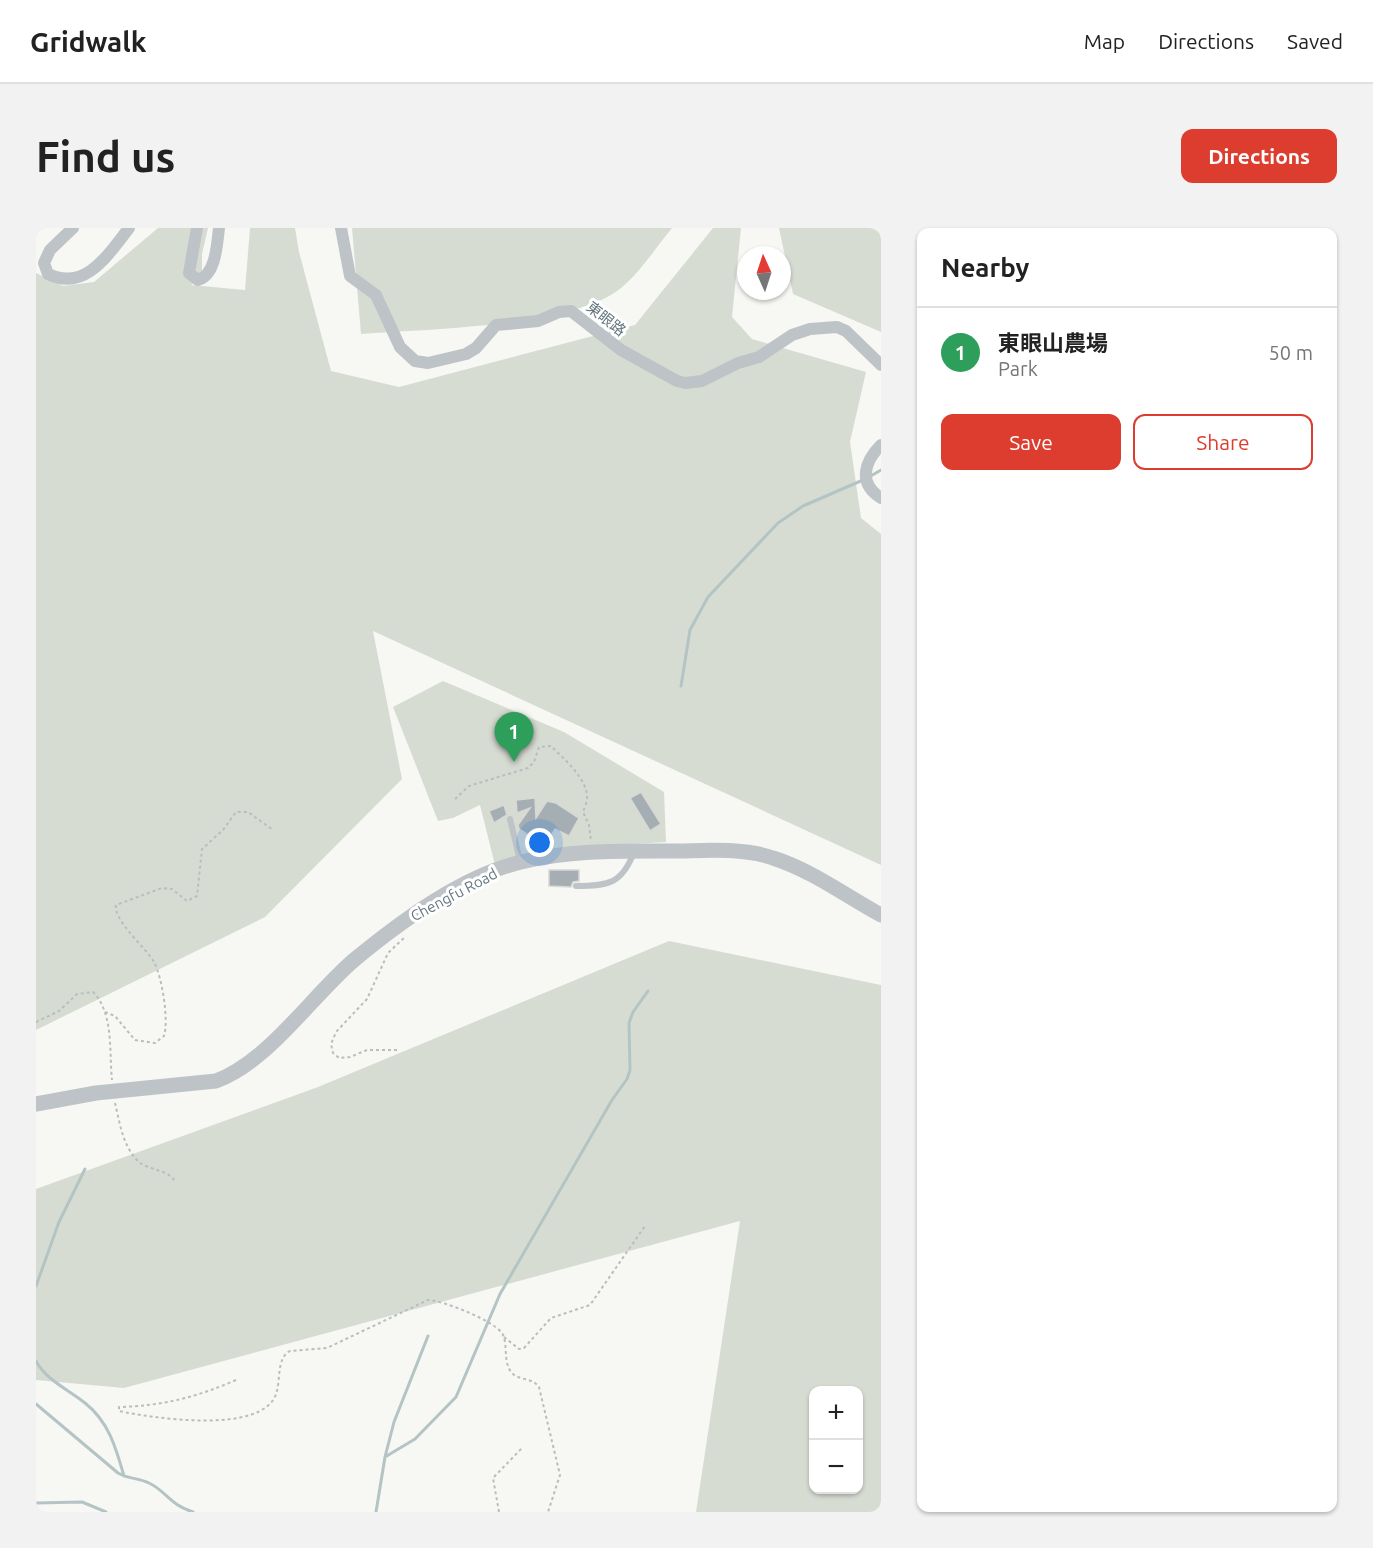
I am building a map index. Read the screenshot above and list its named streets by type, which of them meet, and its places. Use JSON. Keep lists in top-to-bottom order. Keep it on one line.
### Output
{"streets":{"street":["東眼路","Chengfu Road"]},"north":"top","page":{"header":"Gridwalk","nav":["Map","Directions","Saved"],"buttons":["Directions",["Save","Share"]],"title":"Find us","heading":"Nearby","list":[{"mark":"1","name":"東眼山農場","note":"Park","value":"50 m"}],"pins":"1","map_buttons":["+","−"]}}
